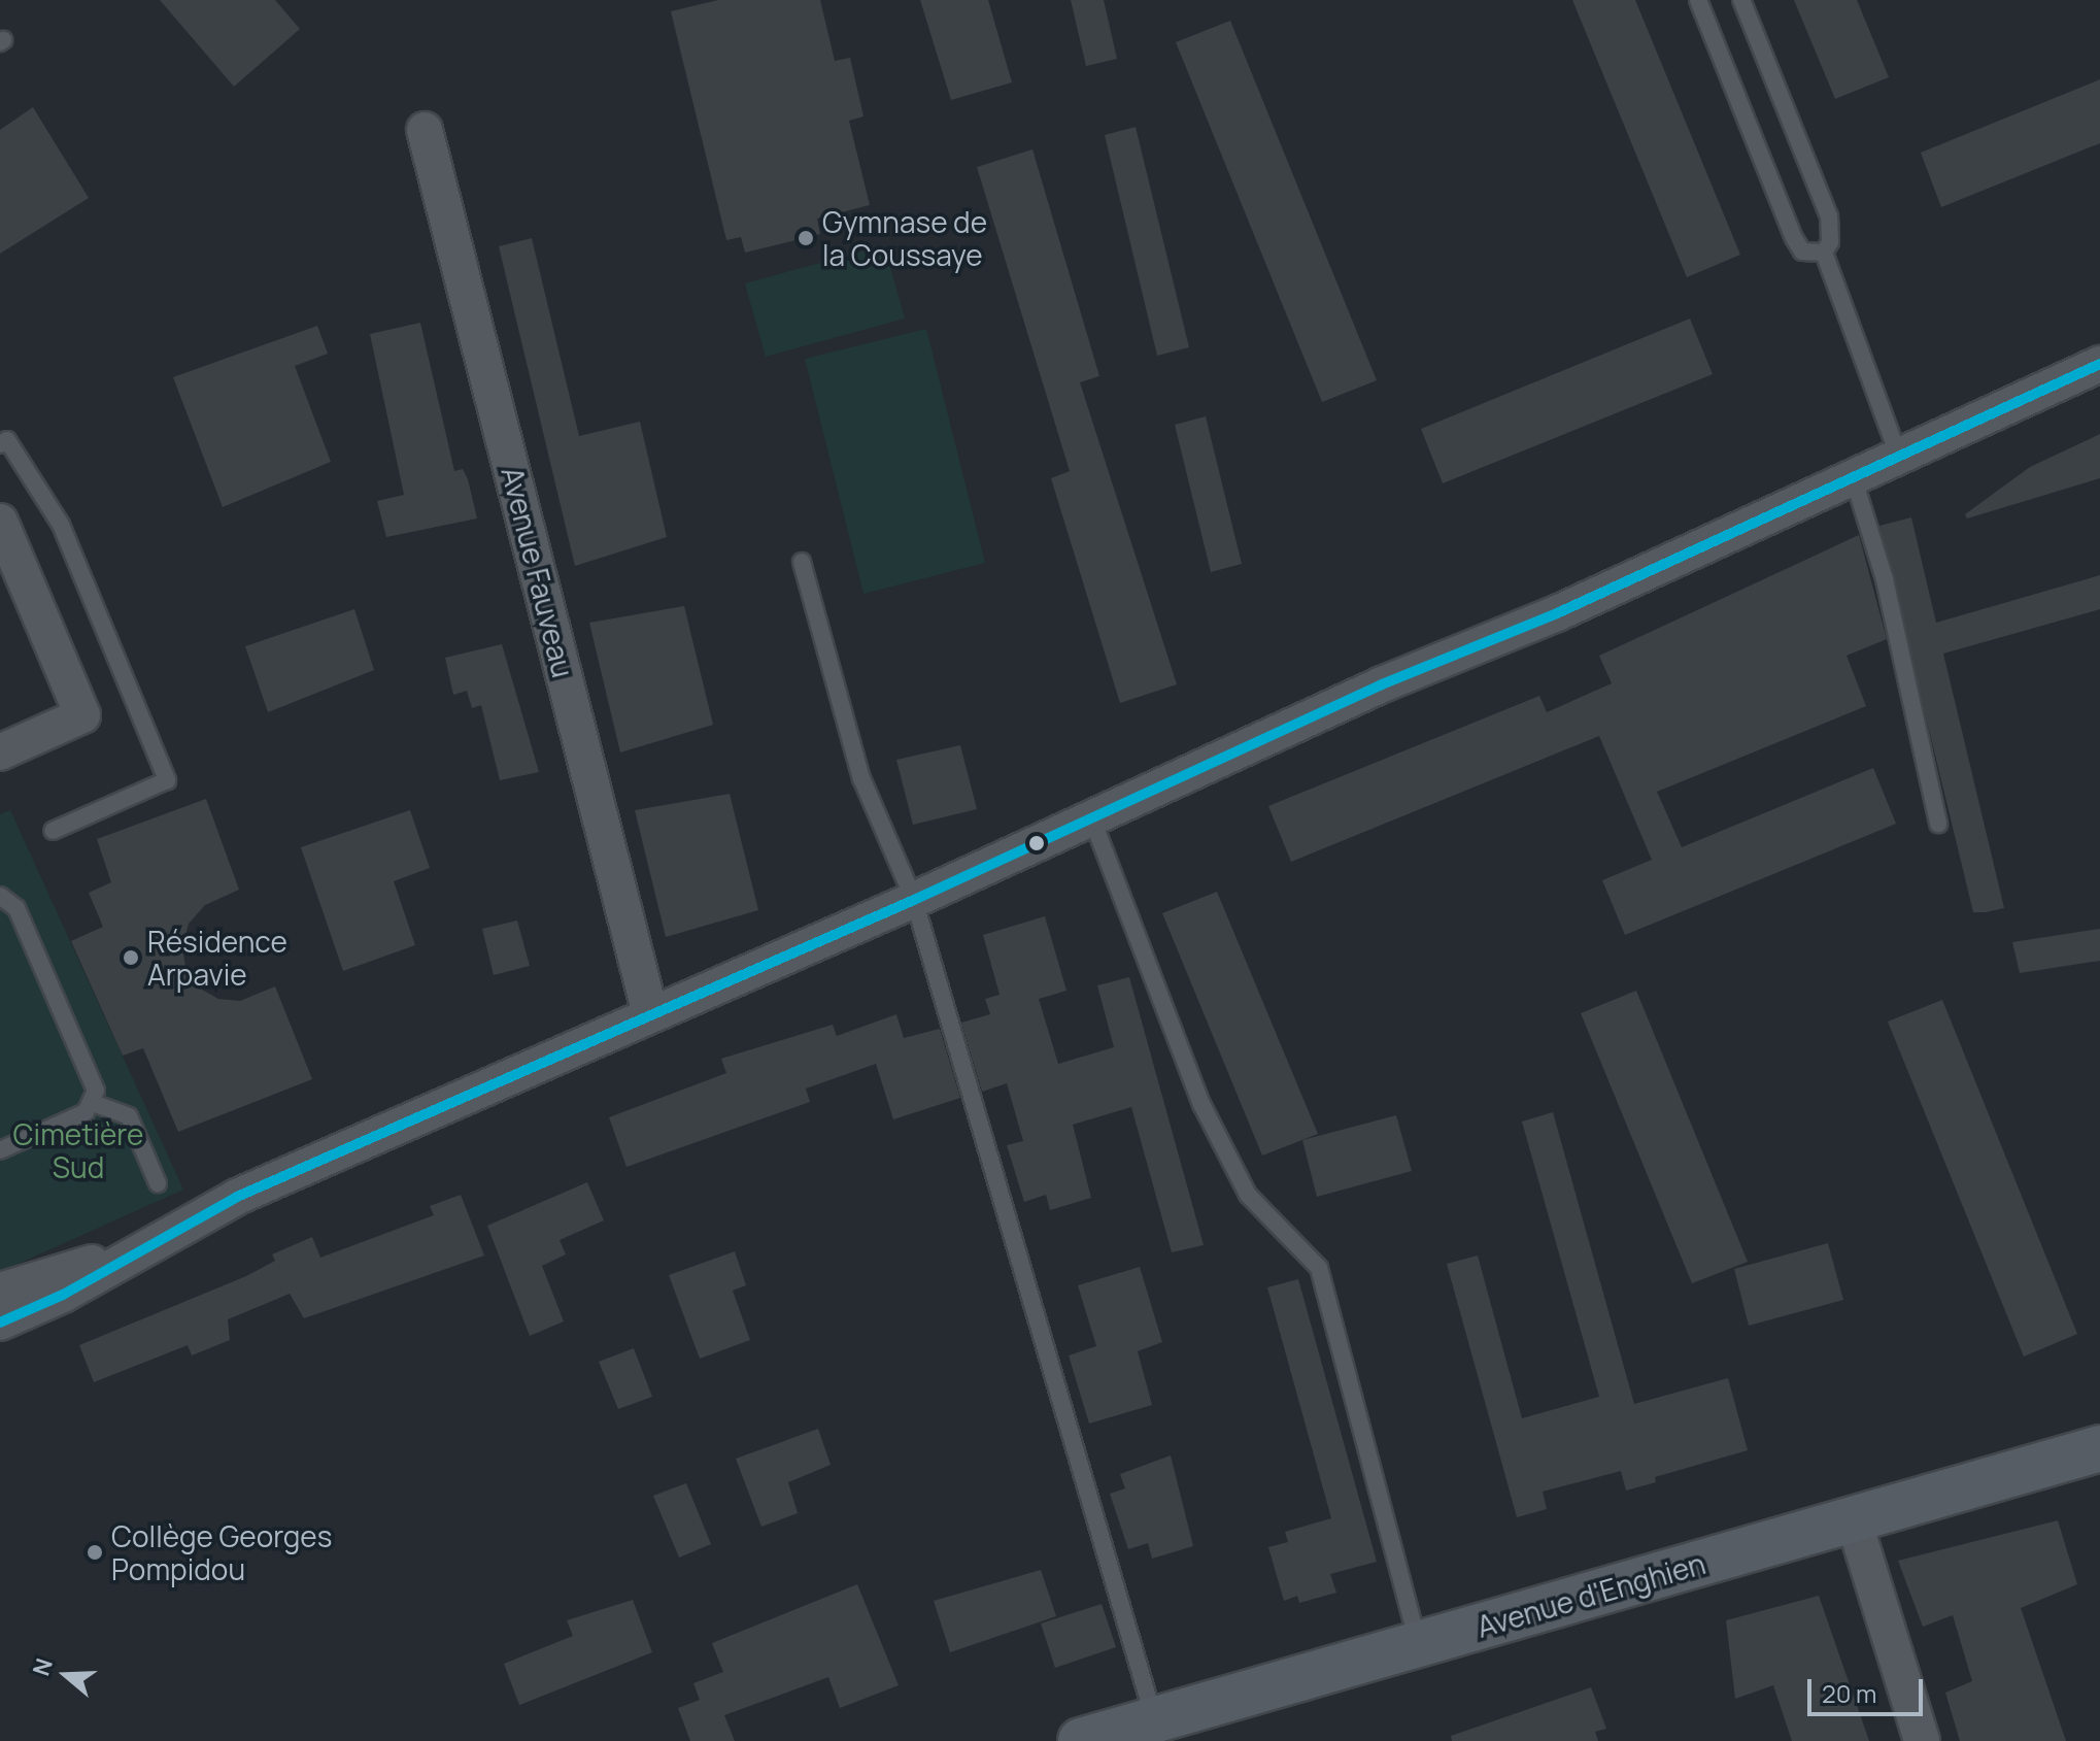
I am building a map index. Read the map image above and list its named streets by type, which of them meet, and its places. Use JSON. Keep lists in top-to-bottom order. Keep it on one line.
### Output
{"streets":{"main road":["Avenue d'Enghien"],"street":["Avenue Fauveau"]},"parks":["Cimetière Sud"],"places":["Gymnase de la Coussaye","Résidence Arpavie","Collège Georges Pompidou"],"scale_bar":"20 m","north":"left"}
